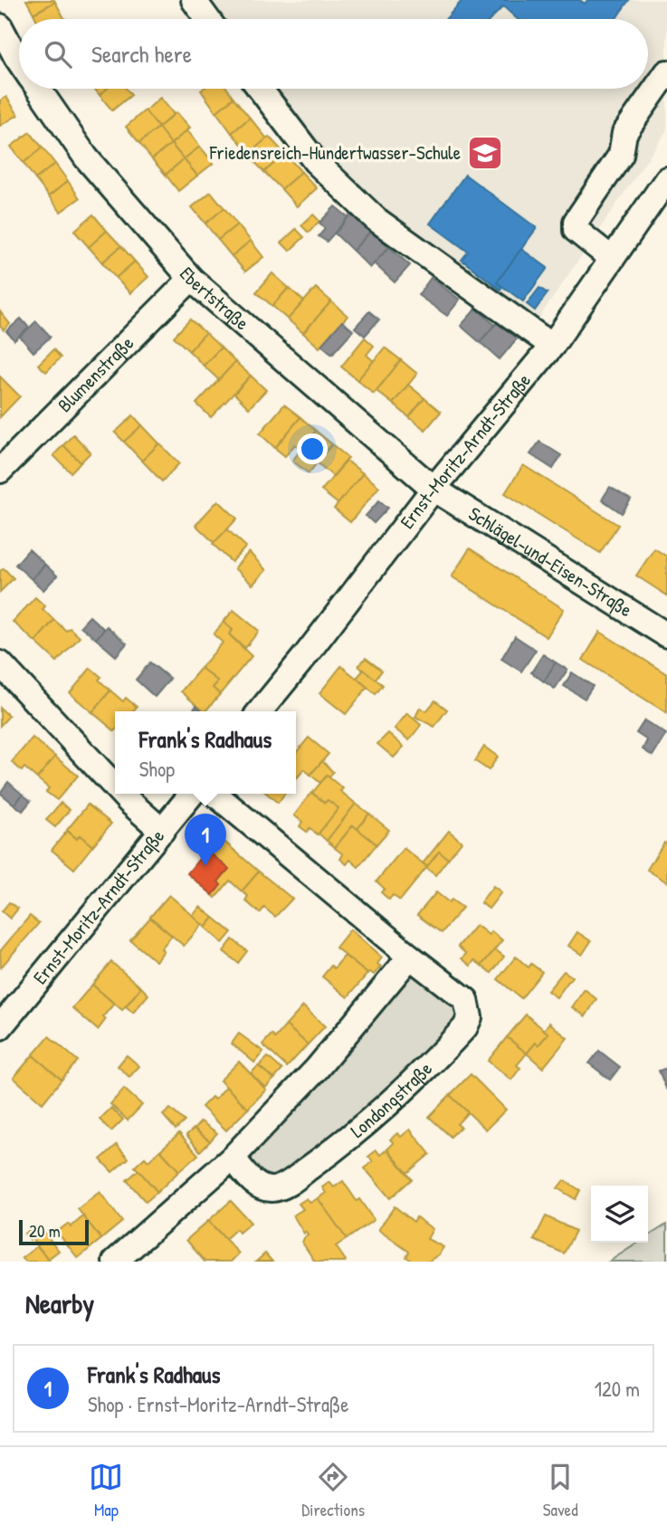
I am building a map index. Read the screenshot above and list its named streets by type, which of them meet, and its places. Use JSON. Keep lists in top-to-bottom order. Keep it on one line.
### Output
{"streets":{"street":["Ebertstraße","Blumenstraße","Ernst-Moritz-Arndt-Straße","Schlägel-und-Eisen-Straße","Londongstraße"]},"crossings":[["Ebertstraße","Blumenstraße"],["Ebertstraße","Ernst-Moritz-Arndt-Straße"],["Ebertstraße","Schlägel-und-Eisen-Straße"],["Ernst-Moritz-Arndt-Straße","Schlägel-und-Eisen-Straße"]],"places":{"school or university":["Friedensreich-Hundertwasser-Schule"]},"scale_bar":"20 m","page":{"search":"Search here","popup":["Frank's Radhaus","Shop"],"pins":"1","scale":"20 m","heading":"Nearby","list":[{"mark":"1","name":"Frank's Radhaus","note":"Shop · Ernst-Moritz-Arndt-Straße","value":"120 m"}],"nav":["Map","Directions","Saved"]}}
